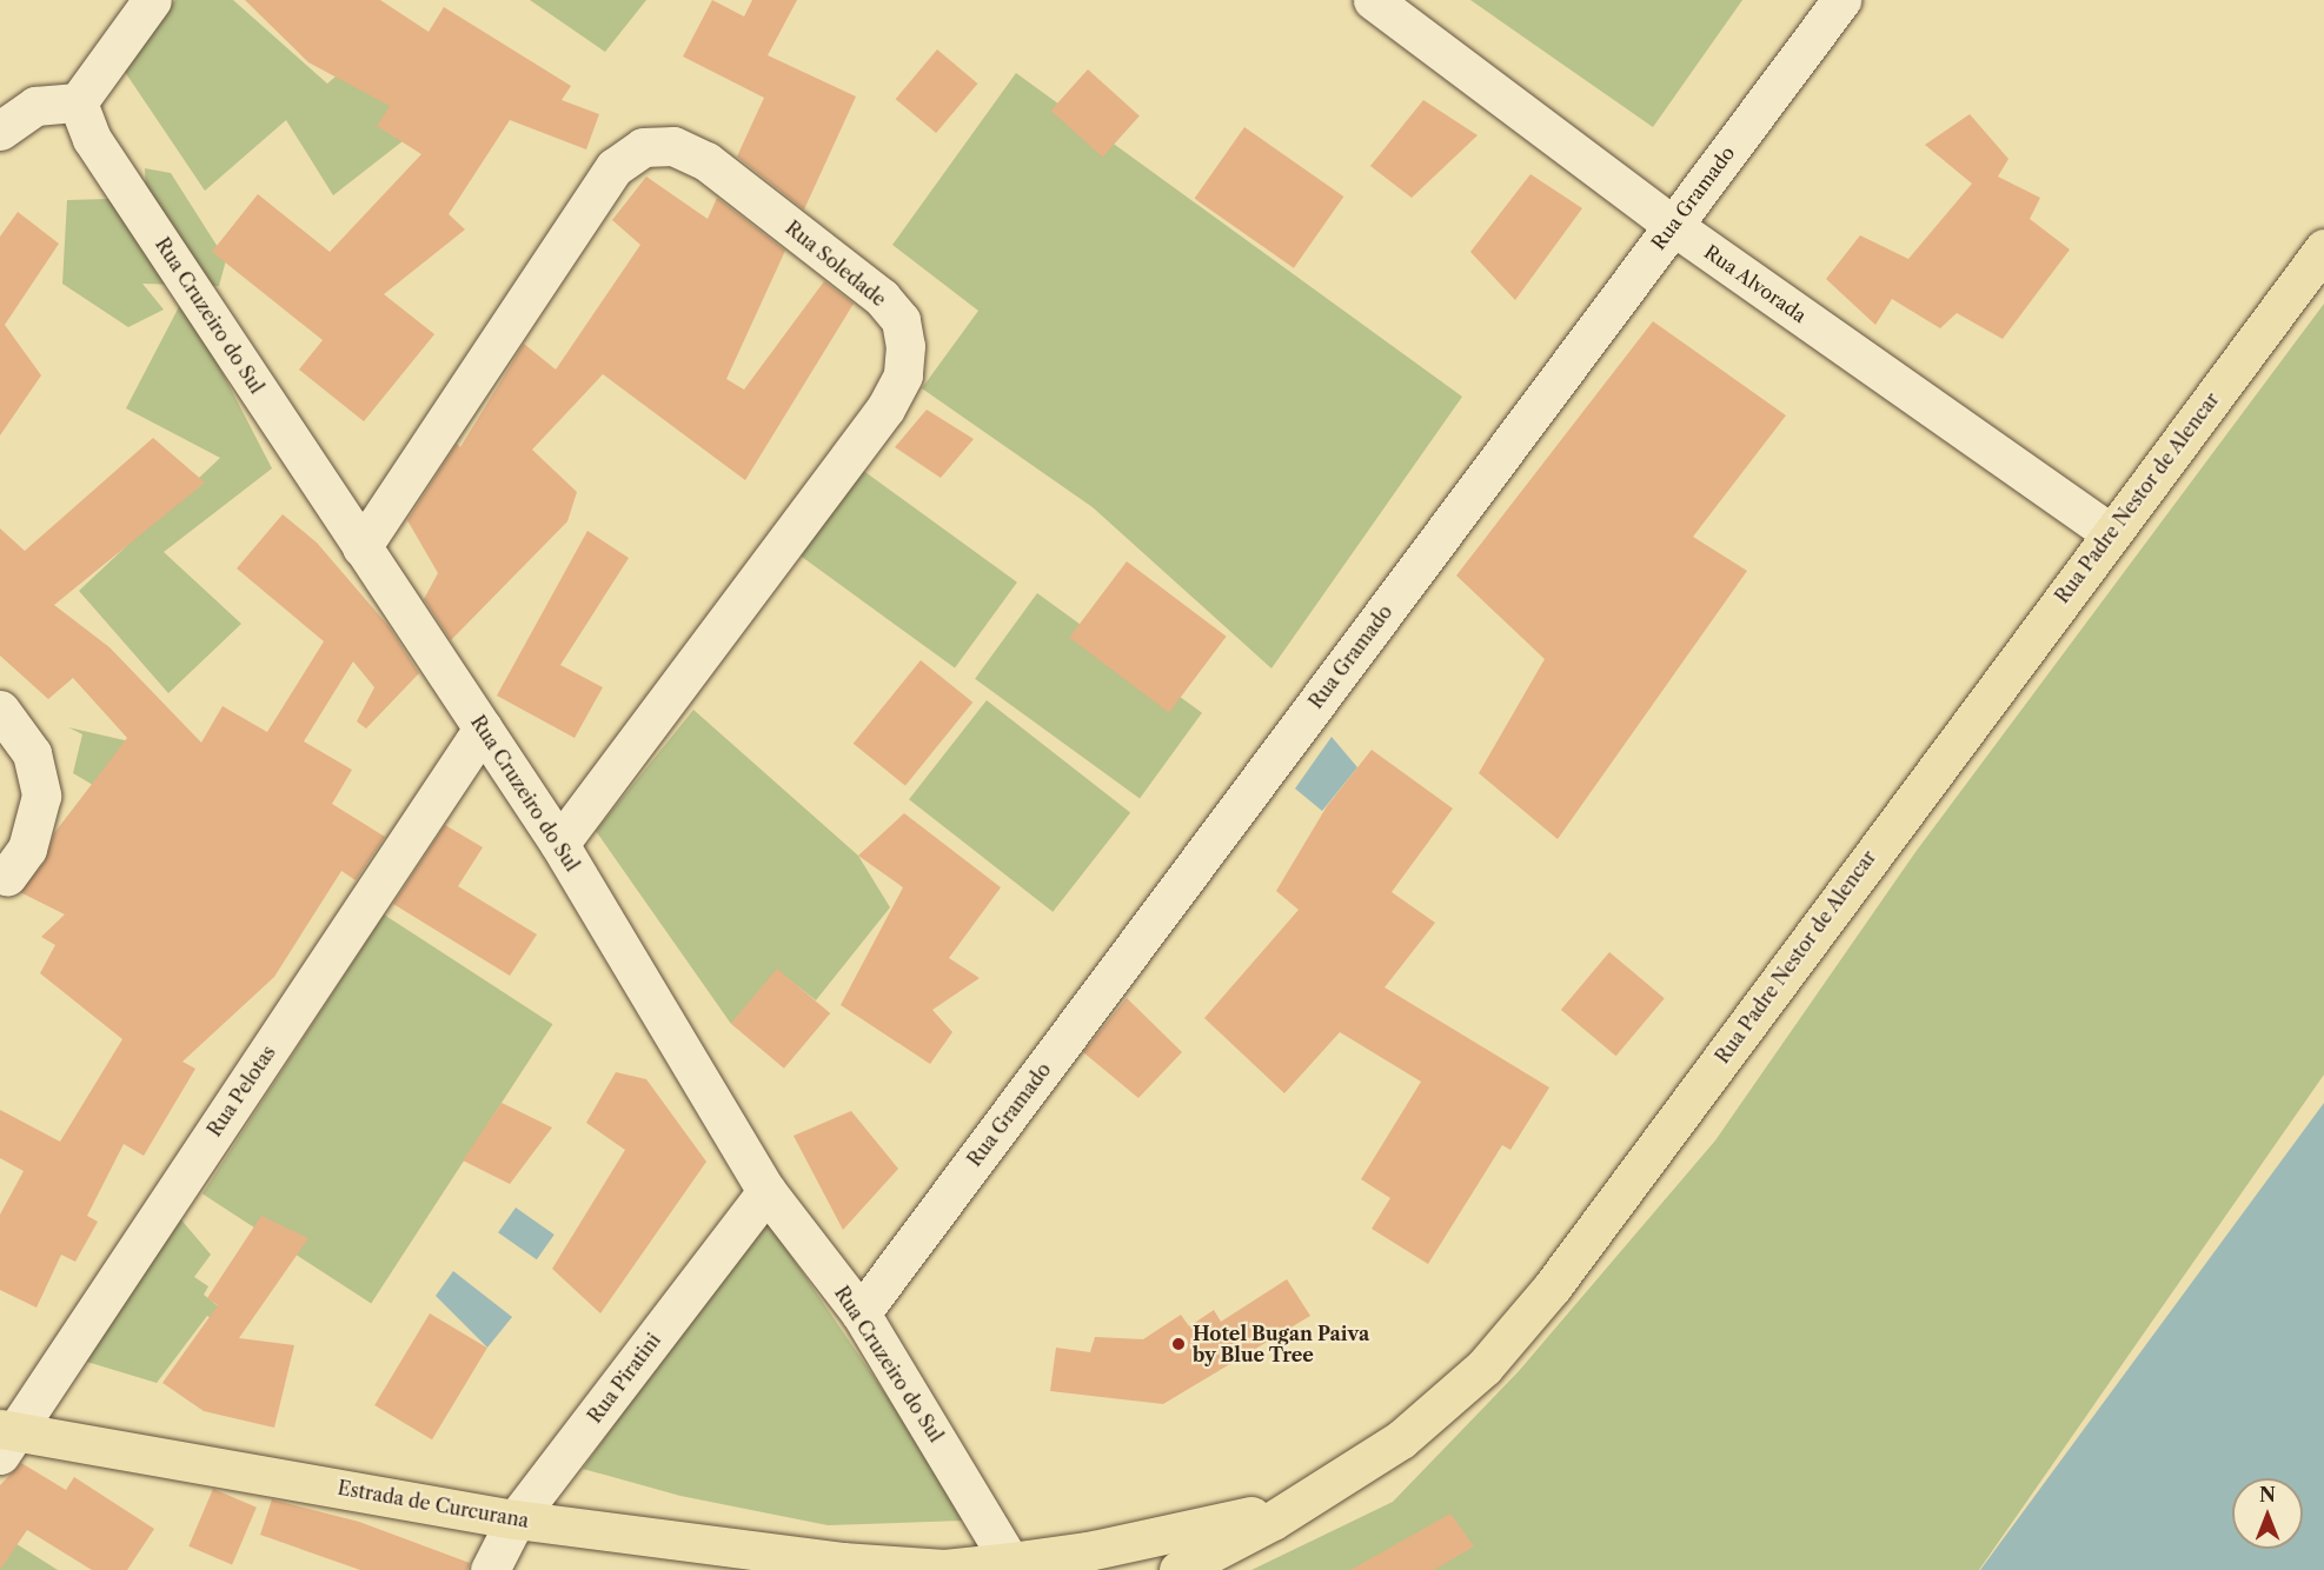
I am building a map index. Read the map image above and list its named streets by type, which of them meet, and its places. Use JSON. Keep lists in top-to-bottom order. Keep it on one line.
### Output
{"streets":{"main road":["Rua Padre Nestor de Alencar","Estrada de Curcurana"],"street":["Rua Gramado","Rua Soledade","Rua Alvorada","Rua Cruzeiro do Sul","Rua Pelotas","Rua Piratini"]},"crossings":[["Rua Gramado","Rua Alvorada"],["Rua Gramado","Rua Cruzeiro do Sul"],["Rua Soledade","Rua Cruzeiro do Sul"],["Rua Alvorada","Rua Padre Nestor de Alencar"],["Rua Cruzeiro do Sul","Rua Pelotas"],["Rua Cruzeiro do Sul","Rua Piratini"],["Rua Cruzeiro do Sul","Estrada de Curcurana"],["Rua Padre Nestor de Alencar","Estrada de Curcurana"],["Rua Pelotas","Estrada de Curcurana"],["Rua Piratini","Estrada de Curcurana"]],"places":["Hotel Bugan Paiva by Blue Tree"],"north":"top"}
